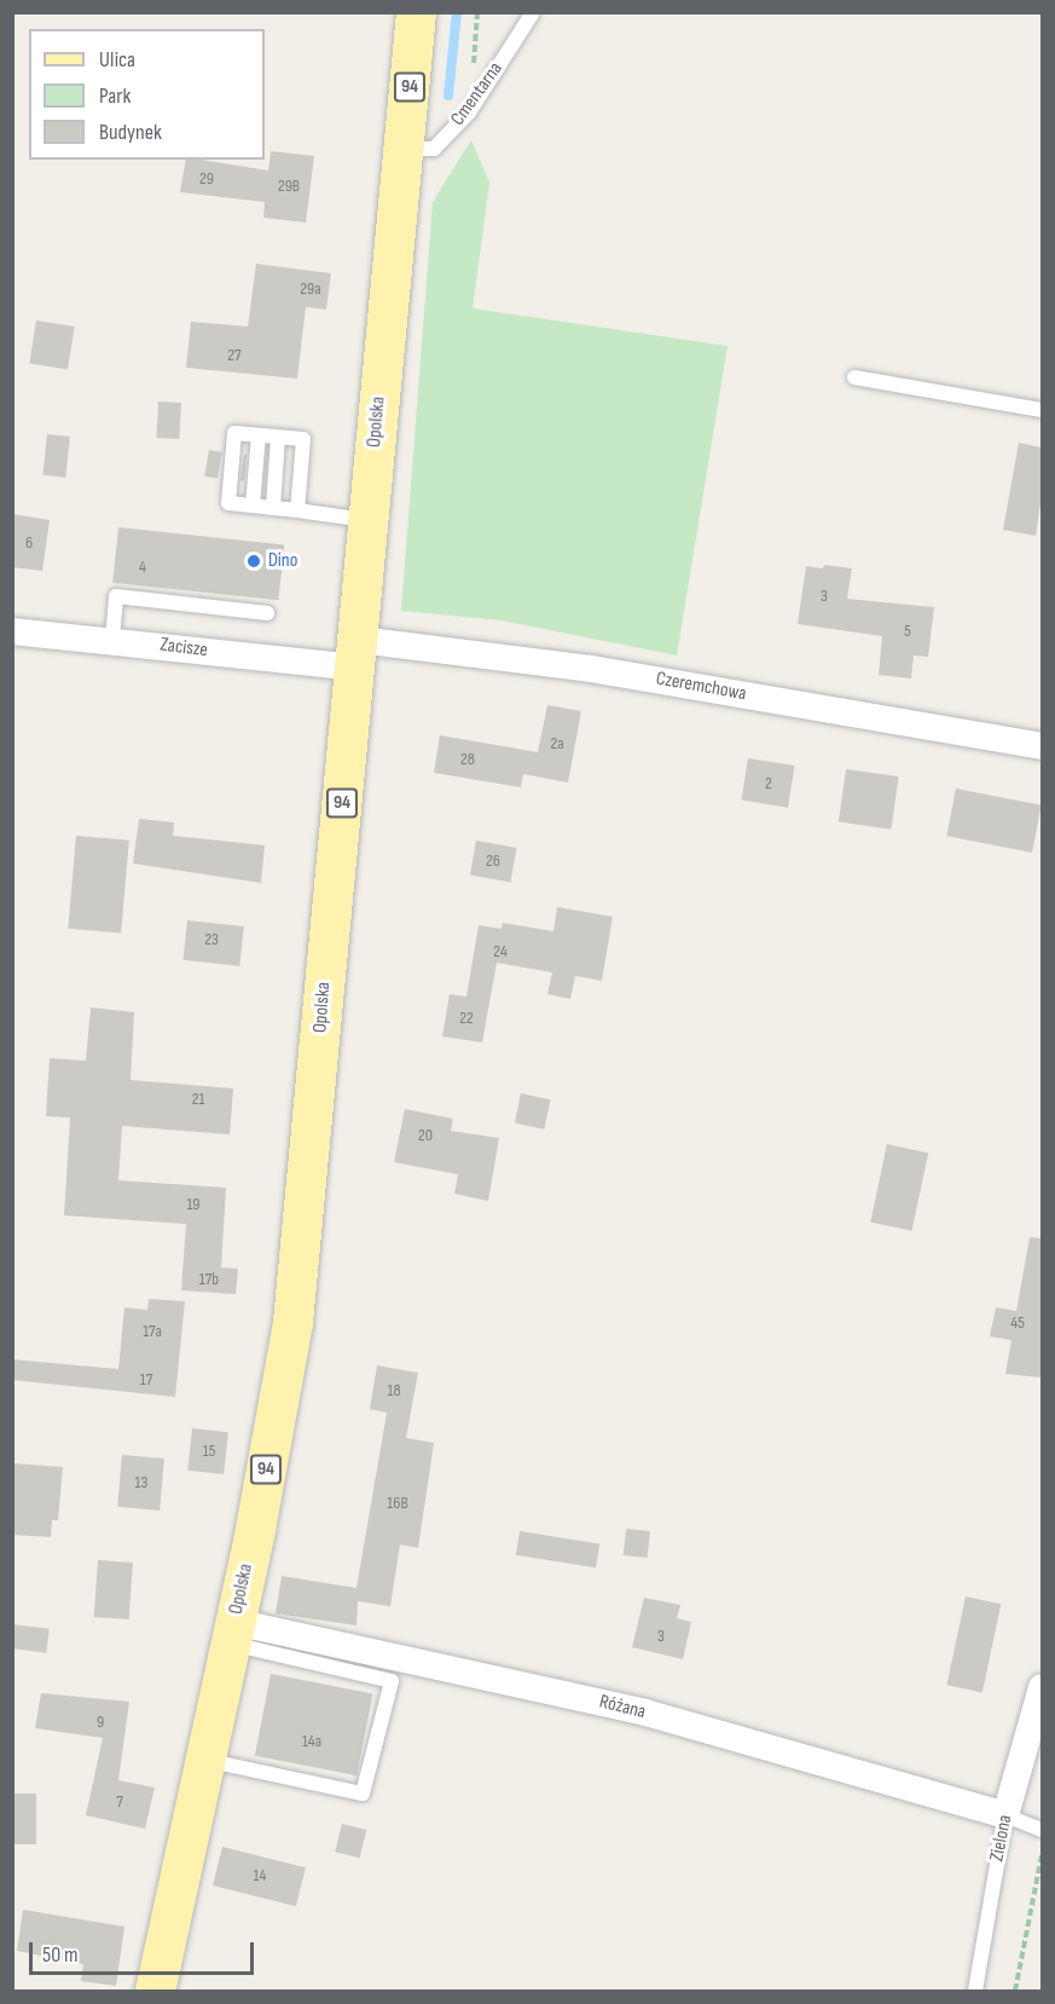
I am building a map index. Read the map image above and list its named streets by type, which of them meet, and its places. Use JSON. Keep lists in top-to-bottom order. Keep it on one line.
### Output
{"streets":{"main road":["94","Opolska"],"street":["Zacisze","Czeremchowa","Różana","Zielona"],"lane":["Cmentarna"]},"crossings":[["Cmentarna","Opolska"],["Opolska","Zacisze"],["Opolska","Czeremchowa"],["Opolska","Różana"],["Zacisze","Czeremchowa"],["Różana","Zielona"]],"places":["Dino"],"house_numbers":["29","29B","29a","27","6","4","3","5","2a","28","2","26","23","24","22","21","20","19","17b","45","17a","17","18","15","13","16B","3","9","14a","7","14"],"legend":["Ulica","Park","Budynek"],"scale_bar":"50 m"}
